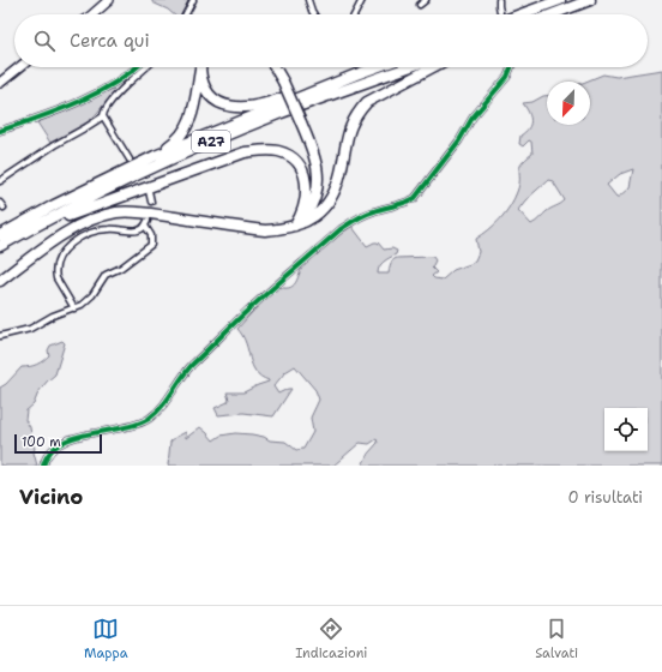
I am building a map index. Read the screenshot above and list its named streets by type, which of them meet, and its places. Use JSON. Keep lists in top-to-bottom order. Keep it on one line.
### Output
{"streets":{"highway":["A27"]},"scale_bar":"100 m","north":"bottom left","page":{"search":"Cerca qui","scale":"100 m","heading":["Vicino","0 risultati"],"nav":["Mappa","Indicazioni","Salvati"]}}
